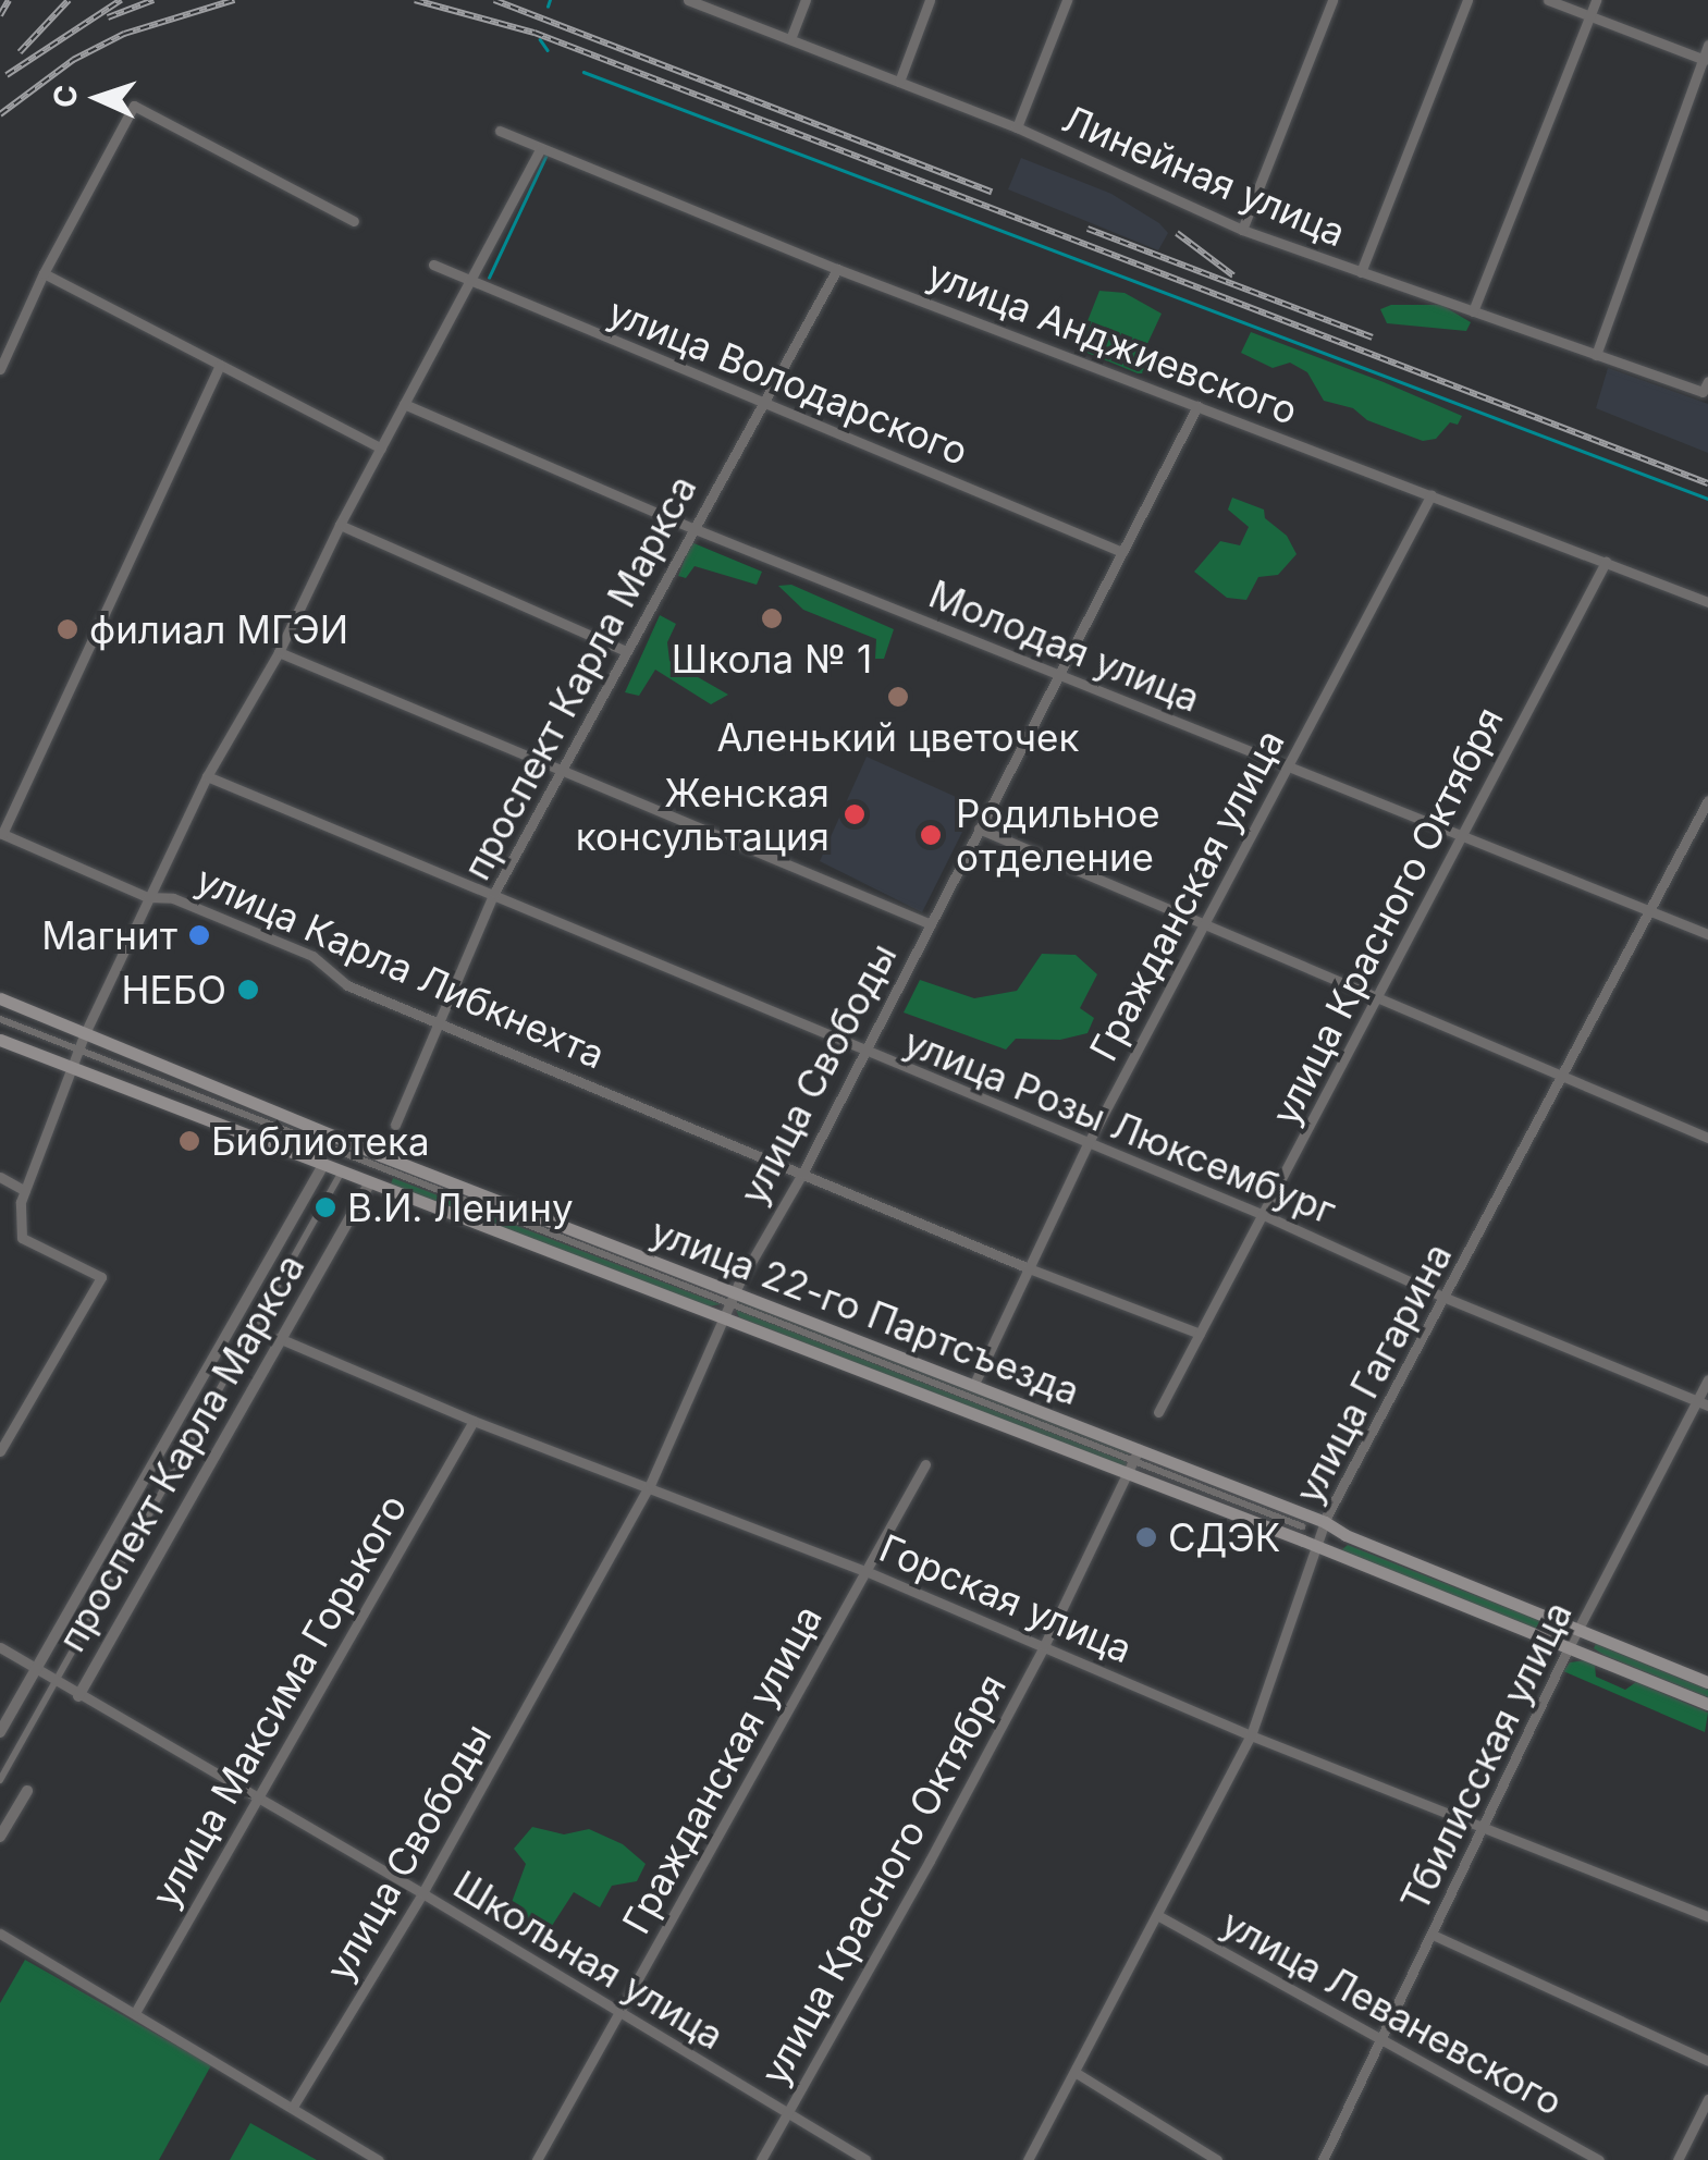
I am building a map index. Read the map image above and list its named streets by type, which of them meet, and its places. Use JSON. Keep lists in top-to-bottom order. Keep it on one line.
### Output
{"streets":{"main road":["улица 22-го Партсъезда"],"street":["Линейная улица","улица Анджиевского","улица Володарского","Молодая улица","проспект Карла Маркса","Гражданская улица","улица Красного Октября","улица Карла Либкнехта","улица Свободы","улица Розы Люксембург","улица Гагарина","Горская улица","улица Максима Горького","Тбилисская улица","Школьная улица","улица Леваневского"]},"crossings":[["улица Анджиевского","проспект Карла Маркса"],["улица Анджиевского","Гражданская улица"],["улица Анджиевского","улица Красного Октября"],["улица Анджиевского","улица Свободы"],["улица Володарского","проспект Карла Маркса"],["улица Володарского","улица Свободы"],["Молодая улица","проспект Карла Маркса"],["Молодая улица","Гражданская улица"],["Молодая улица","улица Красного Октября"],["Молодая улица","улица Свободы"],["Молодая улица","улица Гагарина"],["проспект Карла Маркса","улица Карла Либкнехта"],["проспект Карла Маркса","улица Розы Люксембург"],["проспект Карла Маркса","улица 22-го Партсъезда"],["проспект Карла Маркса","Горская улица"],["проспект Карла Маркса","Школьная улица"],["Гражданская улица","улица Карла Либкнехта"],["Гражданская улица","улица Розы Люксембург"],["Гражданская улица","улица 22-го Партсъезда"],["Гражданская улица","Горская улица"],["Гражданская улица","Школьная улица"],["улица Красного Октября","улица Карла Либкнехта"],["улица Красного Октября","улица Розы Люксембург"],["улица Красного Октября","улица 22-го Партсъезда"],["улица Красного Октября","Горская улица"],["улица Красного Октября","Школьная улица"],["улица Карла Либкнехта","улица Свободы"],["улица Свободы","улица Розы Люксембург"],["улица Свободы","улица 22-го Партсъезда"],["улица Свободы","Горская улица"],["улица Свободы","Школьная улица"],["улица Розы Люксембург","улица Гагарина"],["улица Розы Люксембург","Тбилисская улица"],["улица 22-го Партсъезда","улица Гагарина"],["улица 22-го Партсъезда","Тбилисская улица"],["улица Гагарина","Горская улица"],["улица Гагарина","улица Леваневского"],["Горская улица","улица Максима Горького"],["Горская улица","Тбилисская улица"],["улица Максима Горького","Школьная улица"],["Тбилисская улица","улица Леваневского"]],"places":["Школа № 1","филиал МГЭИ","Аленький цветочек","Женская консультация","Родильное отделение","Магнит","НЕБО","Библиотека","В.И. Ленину","СДЭК"],"north":"left"}
